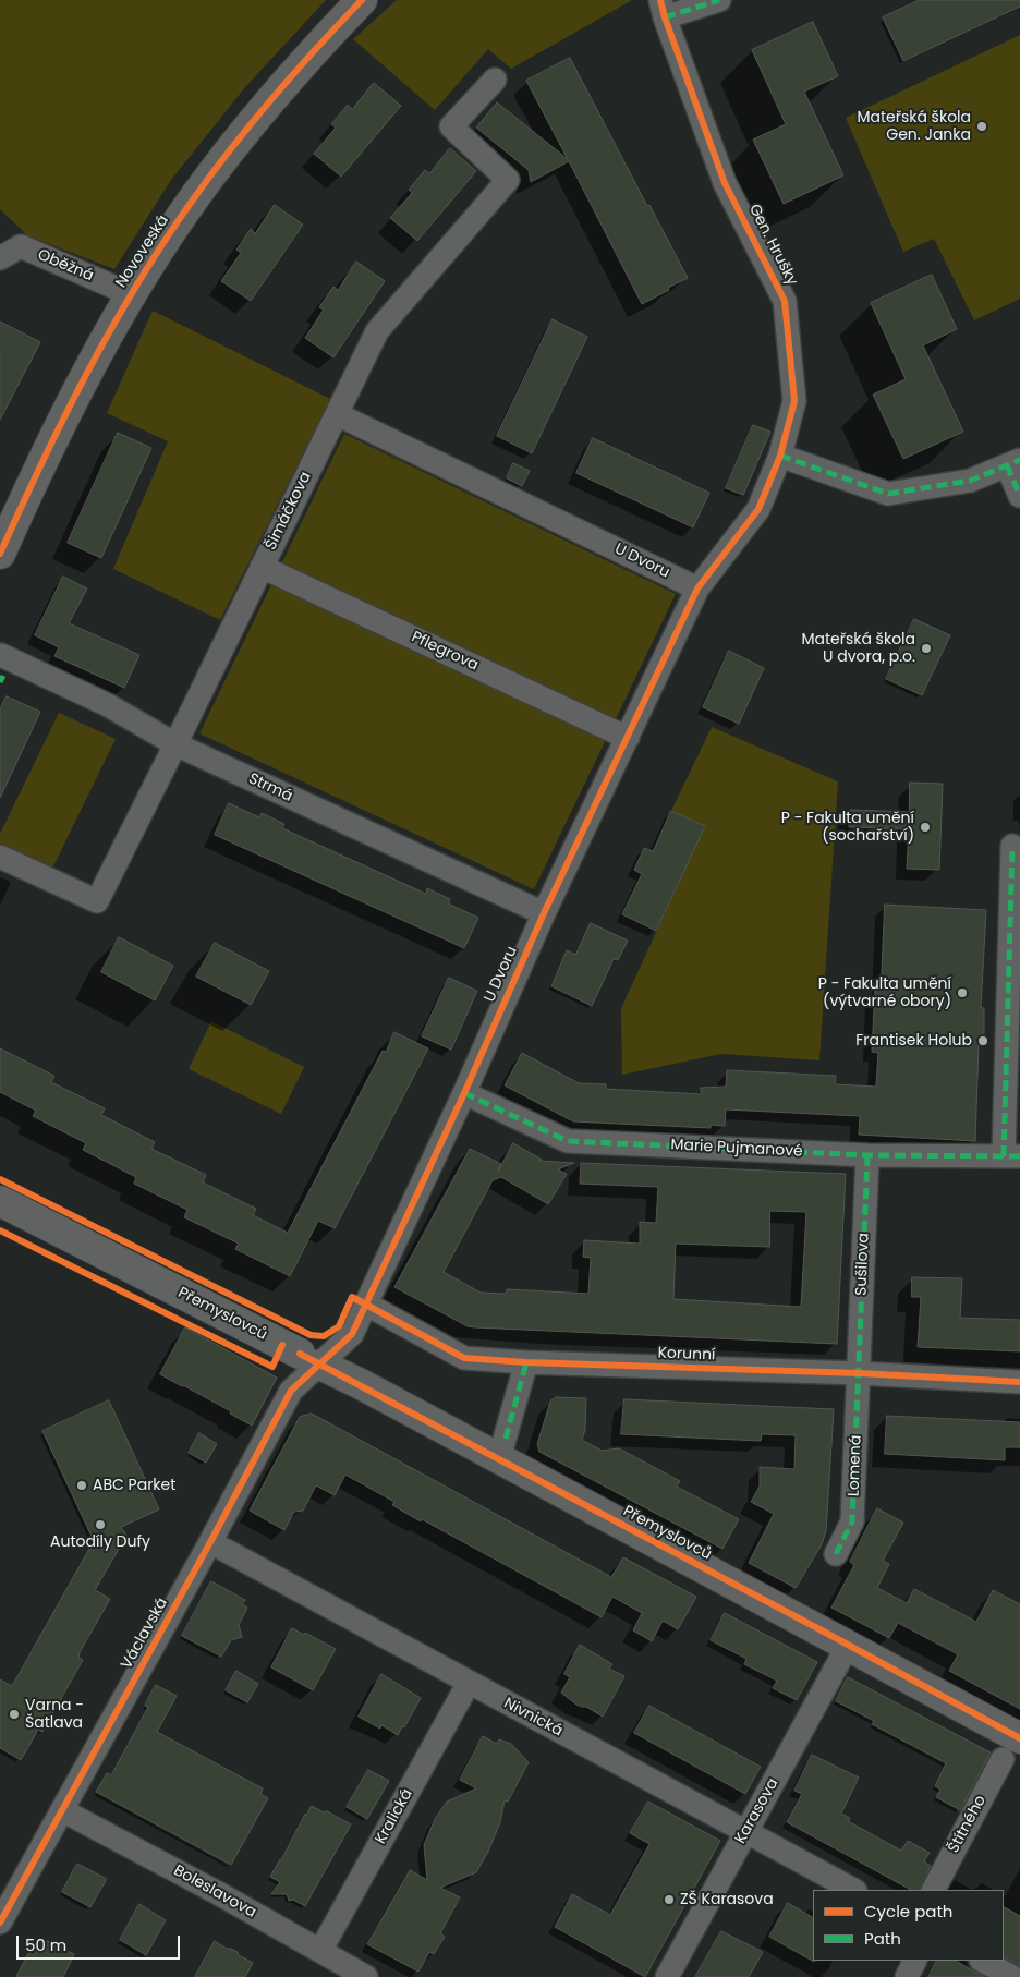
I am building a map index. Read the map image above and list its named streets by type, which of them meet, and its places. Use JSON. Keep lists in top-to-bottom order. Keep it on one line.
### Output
{"streets":{"street":["Gen. Hrušky","Novoveská","Oběžná","Šimáčkova","U Dvoru","Pflegrova","Strmá","Marie Pujmanové","Sušilova","Přemyslovců","Korunní","Lomená","Václavská","Nivnická","Karasova","Kralická","Štítného","Boleslavova"]},"crossings":[["Gen. Hrušky","U Dvoru"],["Novoveská","Oběžná"],["Šimáčkova","U Dvoru"],["Šimáčkova","Pflegrova"],["Šimáčkova","Strmá"],["U Dvoru","Pflegrova"],["U Dvoru","Strmá"],["U Dvoru","Marie Pujmanové"],["U Dvoru","Přemyslovců"],["U Dvoru","Korunní"],["U Dvoru","Václavská"],["Marie Pujmanové","Sušilova"],["Sušilova","Korunní"],["Sušilova","Lomená"],["Přemyslovců","Václavská"],["Přemyslovců","Karasova"],["Přemyslovců","Štítného"],["Korunní","Lomená"],["Václavská","Nivnická"],["Václavská","Boleslavova"],["Nivnická","Karasova"],["Nivnická","Kralická"],["Kralická","Boleslavova"]],"places":["Mateřská škola Gen. Janka","Mateřská škola U dvora, p.o.","P - Fakulta umění (sochařství)","P - Fakulta umění (výtvarné obory)","Frantisek Holub","ABC Parket","Autodíly Dufy","Varna - Šatlava","ZŠ Karasova"],"legend":["Cycle path","Path"],"scale_bar":"50 m"}
